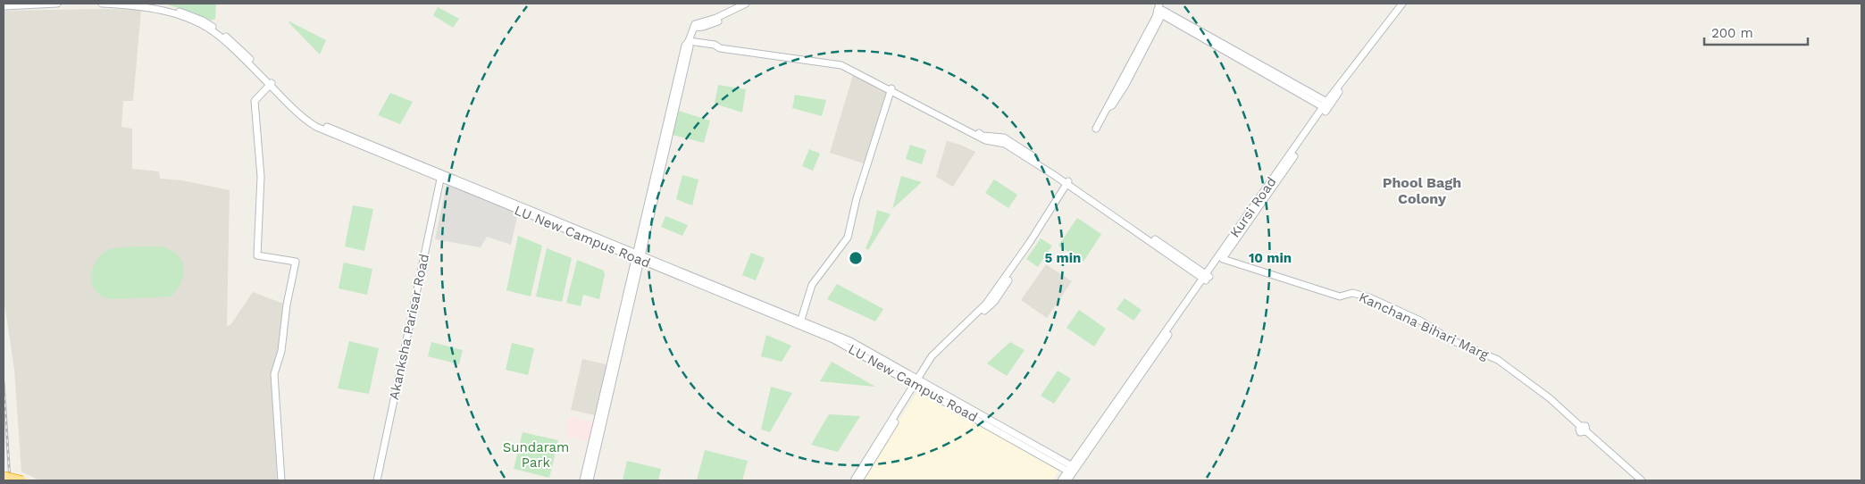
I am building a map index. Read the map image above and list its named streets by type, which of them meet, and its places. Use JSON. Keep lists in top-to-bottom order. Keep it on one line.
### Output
{"streets":{"street":["Kursi Road","LU New Campus Road","Kanchana Bihari Marg","Akanksha Parisar Road"]},"crossings":[["Kursi Road","LU New Campus Road"],["Kursi Road","Kanchana Bihari Marg"],["LU New Campus Road","Akanksha Parisar Road"]],"districts":["Phool Bagh Colony"],"parks":["Sundaram Park"],"scale_bar":"200 m","rings":["5 min","10 min"]}
